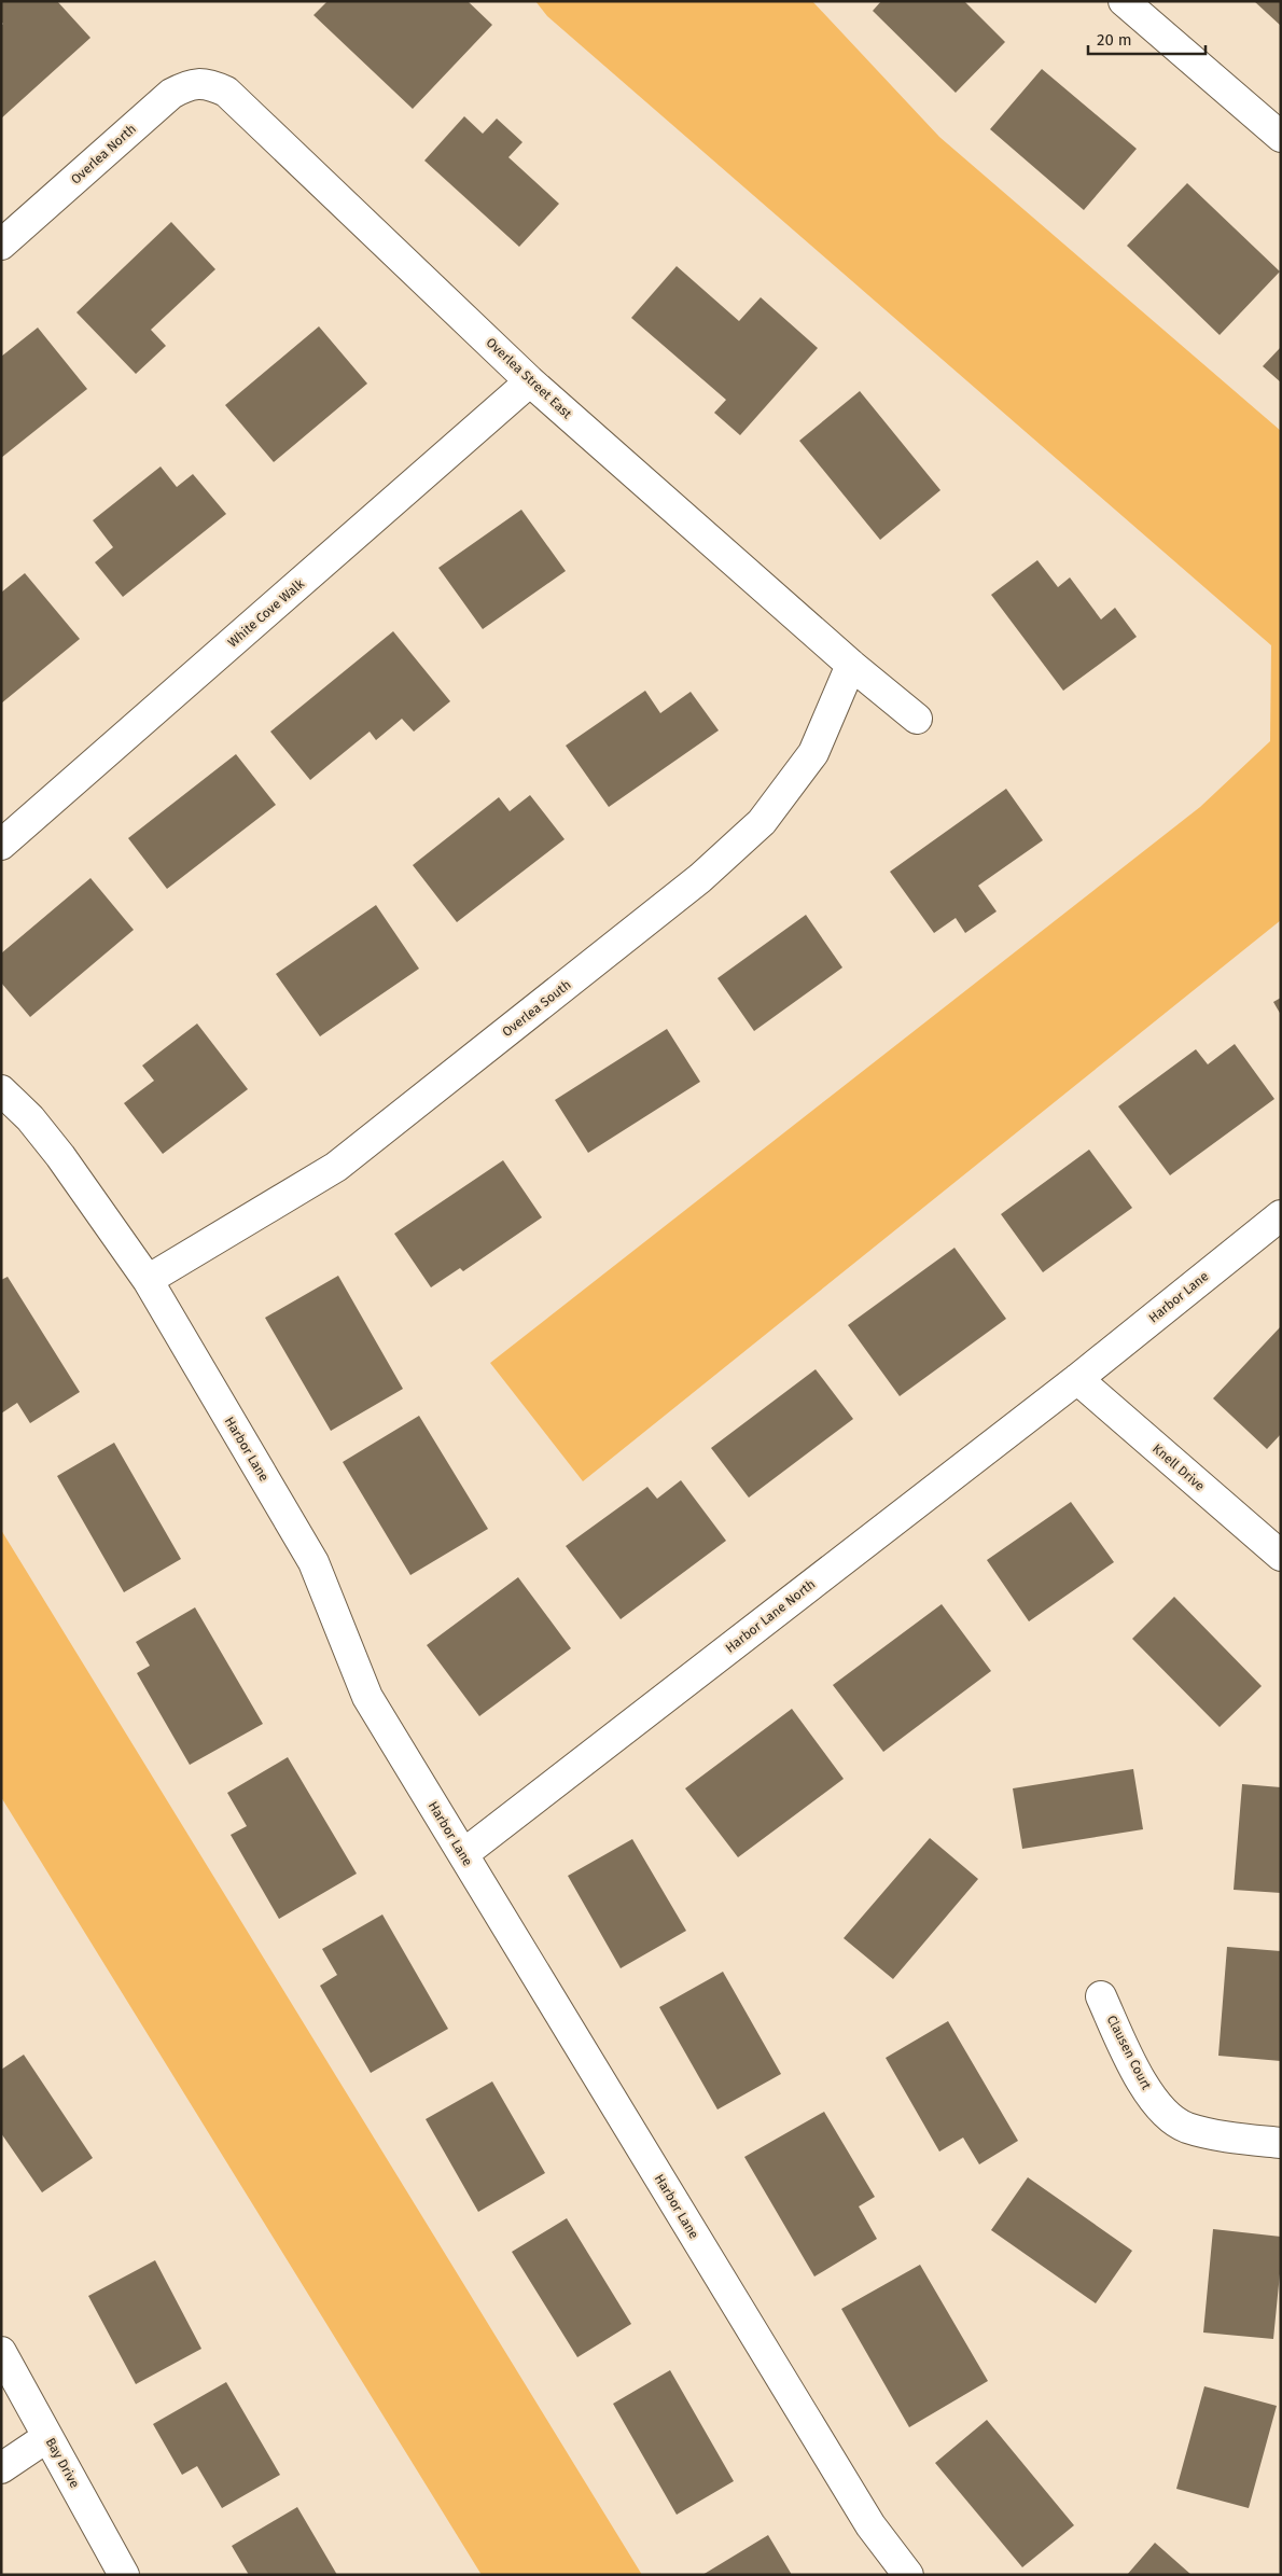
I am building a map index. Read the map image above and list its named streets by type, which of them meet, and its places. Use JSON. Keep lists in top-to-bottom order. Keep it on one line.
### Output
{"streets":{"street":["Overlea North","Overlea Street East","White Cove Walk","Overlea South","Harbor Lane","Knell Drive","Harbor Lane North","Clausen Court","Bay Drive"]},"crossings":[["Overlea North","Overlea Street East"],["Overlea Street East","White Cove Walk"],["Overlea Street East","Overlea South"],["Overlea South","Harbor Lane"],["Harbor Lane","Knell Drive"],["Harbor Lane","Harbor Lane North"],["Knell Drive","Harbor Lane North"]],"scale_bar":"20 m"}
